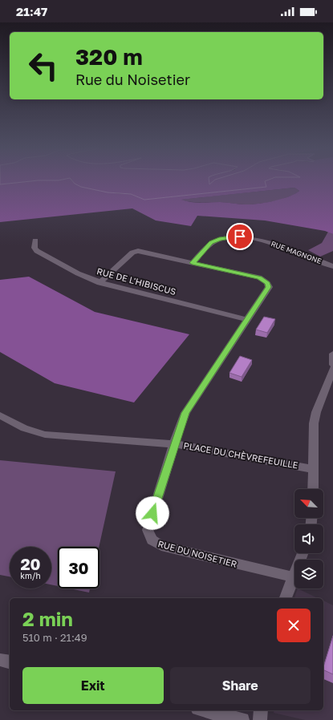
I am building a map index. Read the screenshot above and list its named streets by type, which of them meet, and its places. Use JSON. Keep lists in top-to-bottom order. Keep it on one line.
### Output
{"streets":{"street":["RUE MAGNONE","RUE DE L'HIBISCUS","PLACE DU CHÈVREFEUILLE","RUE DU NOISETIER"]},"crossings":[["RUE MAGNONE","RUE DU NOISETIER"],["RUE DE L'HIBISCUS","RUE DU NOISETIER"],["PLACE DU CHÈVREFEUILLE","RUE DU NOISETIER"]],"north":"top left","page":{"status":"21:47","turn":["320 m","Rue du Noisetier"],"speed":"20 km/h","limit":"30","heading":["2 min","510 m · 21:49"],"buttons":["Exit","Share"]}}
